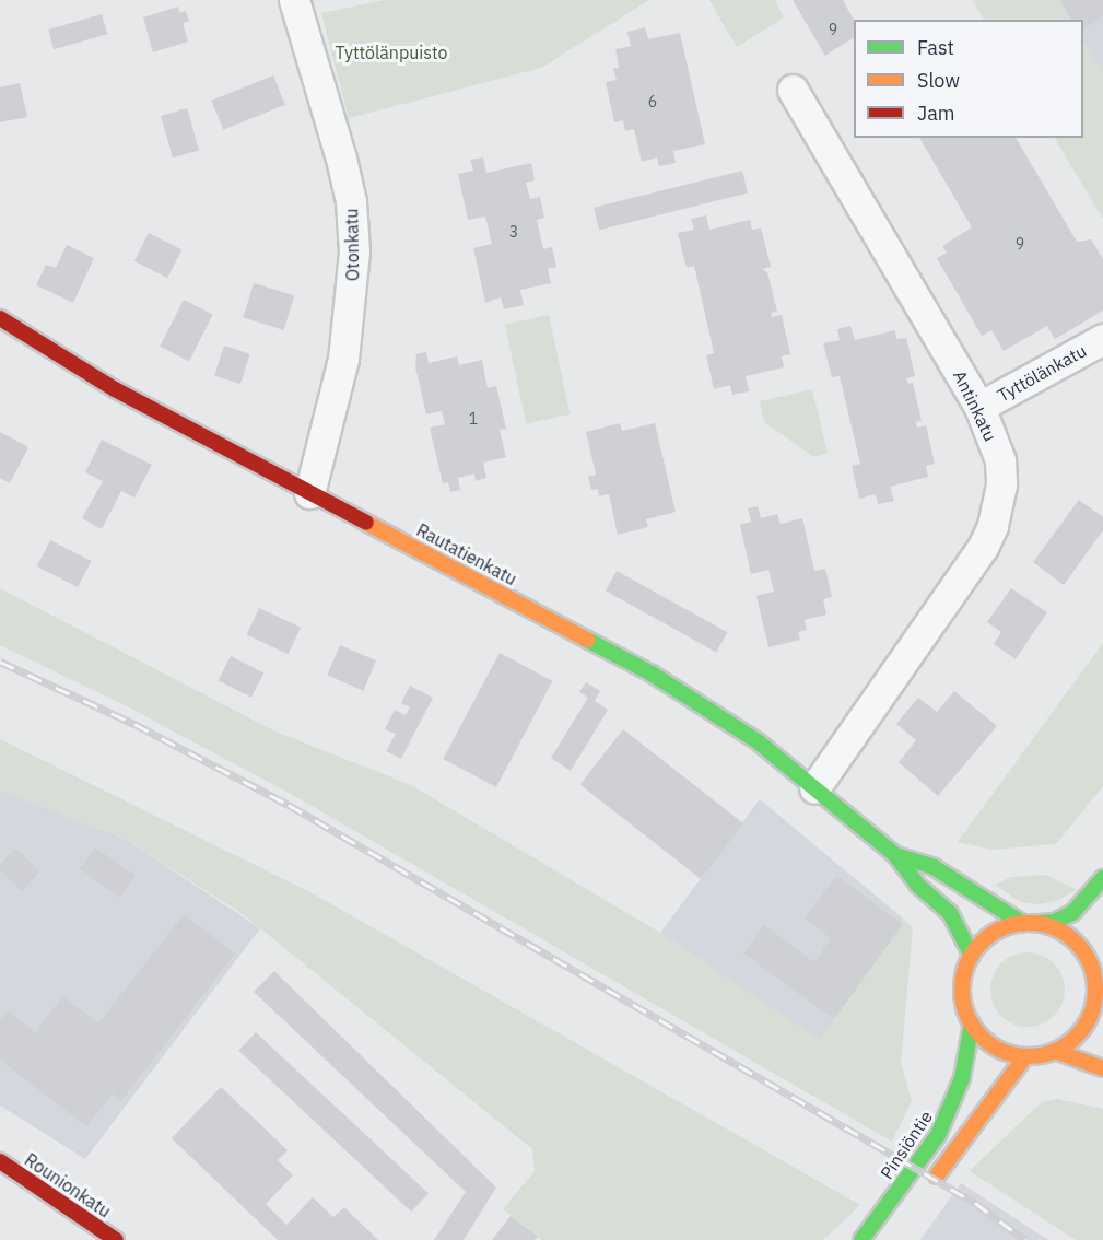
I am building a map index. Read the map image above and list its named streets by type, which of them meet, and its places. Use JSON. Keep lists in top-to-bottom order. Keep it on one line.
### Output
{"streets":{"street":["Otonkatu","Tyttölänkatu","Antinkatu","Rautatienkatu","Pinsiöntie","Rounionkatu"]},"crossings":[["Otonkatu","Rautatienkatu"],["Tyttölänkatu","Antinkatu"],["Antinkatu","Rautatienkatu"],["Rautatienkatu","Pinsiöntie"]],"parks":["Tyttölänpuisto"],"house_numbers":["9","6","3","9","1"],"legend":["Fast","Slow","Jam"]}
